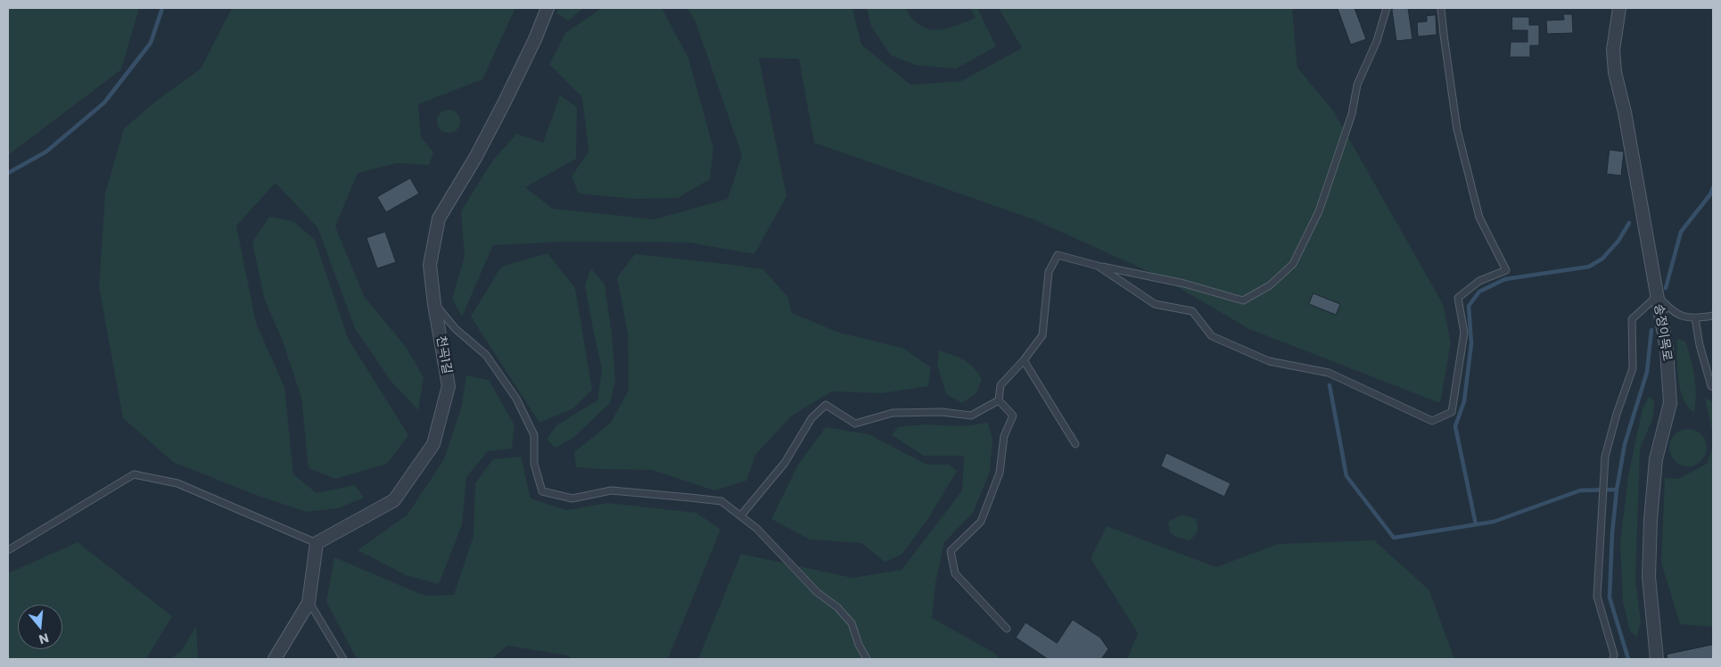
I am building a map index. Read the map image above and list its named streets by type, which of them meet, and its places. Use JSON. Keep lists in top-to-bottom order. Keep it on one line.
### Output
{"streets":{"street":["송정이목로","천곡1길"]},"north":"bottom"}
